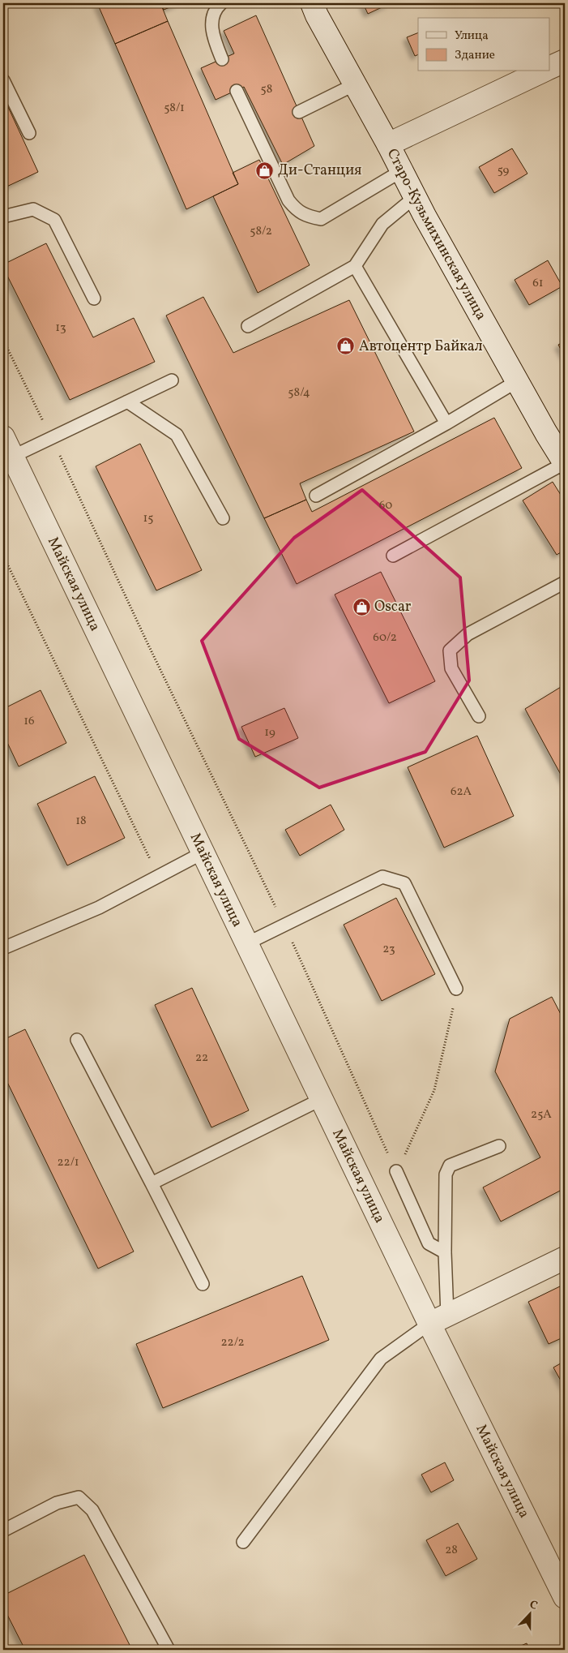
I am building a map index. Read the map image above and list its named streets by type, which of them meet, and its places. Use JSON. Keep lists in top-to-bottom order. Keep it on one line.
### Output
{"streets":{"street":["Старо-Кузьмихинская улица","Майская улица"]},"places":{"shop":["Ди-Станция","Автоцентр Байкал","Oscar"]},"house_numbers":["58","58/1","59","58/2","61","13","58/4","60","15","60/2","16","19","62А","18","23","22","25А","22/1","22/2","28"],"legend":["Улица","Здание"],"north":"top"}
